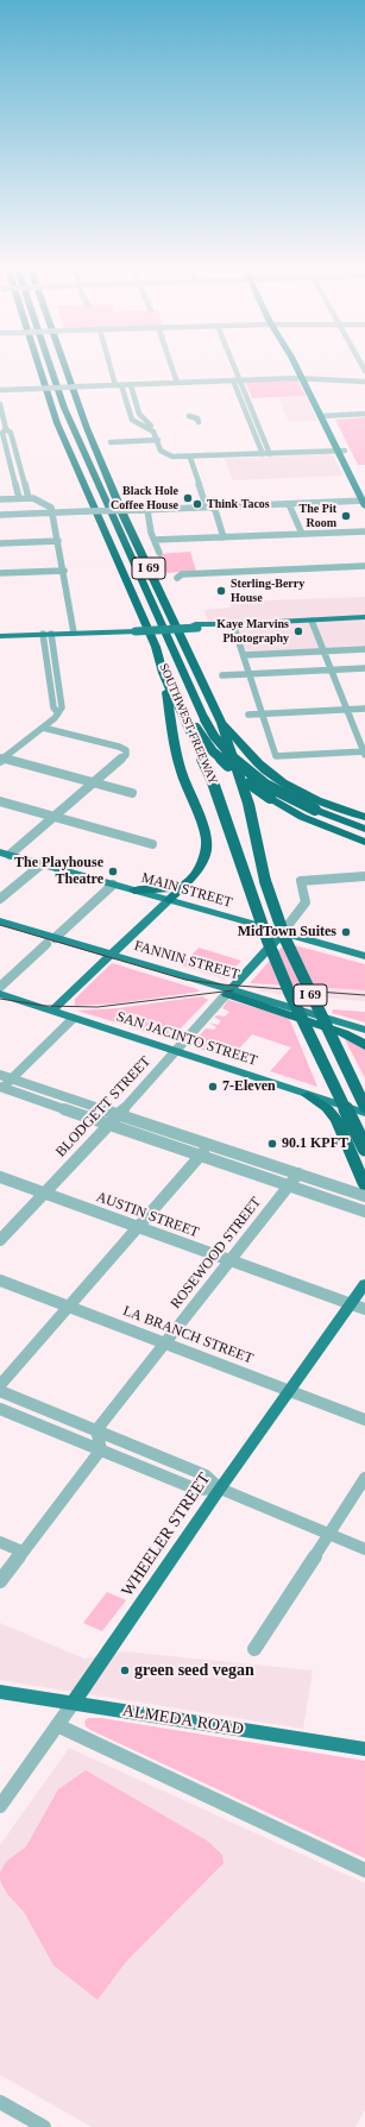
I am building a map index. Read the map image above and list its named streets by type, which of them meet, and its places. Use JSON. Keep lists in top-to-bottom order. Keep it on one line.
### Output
{"streets":{"highway":["I 69","SOUTHWEST FREEWAY"],"main road":["MAIN STREET","FANNIN STREET","SAN JACINTO STREET","BLODGETT STREET","WHEELER STREET","ALMEDA ROAD"],"street":["AUSTIN STREET","ROSEWOOD STREET","LA BRANCH STREET"]},"crossings":[["MAIN STREET","BLODGETT STREET"],["FANNIN STREET","BLODGETT STREET"],["SAN JACINTO STREET","BLODGETT STREET"],["BLODGETT STREET","AUSTIN STREET"],["AUSTIN STREET","ROSEWOOD STREET"],["AUSTIN STREET","WHEELER STREET"],["ROSEWOOD STREET","LA BRANCH STREET"],["LA BRANCH STREET","WHEELER STREET"],["WHEELER STREET","ALMEDA ROAD"]],"places":["Black Hole Coffee House","Think Tacos","The Pit Room","Sterling-Berry House","Kaye Marvins Photography","The Playhouse Theatre","MidTown Suites","7-Eleven","90.1 KPFT","green seed vegan"]}
